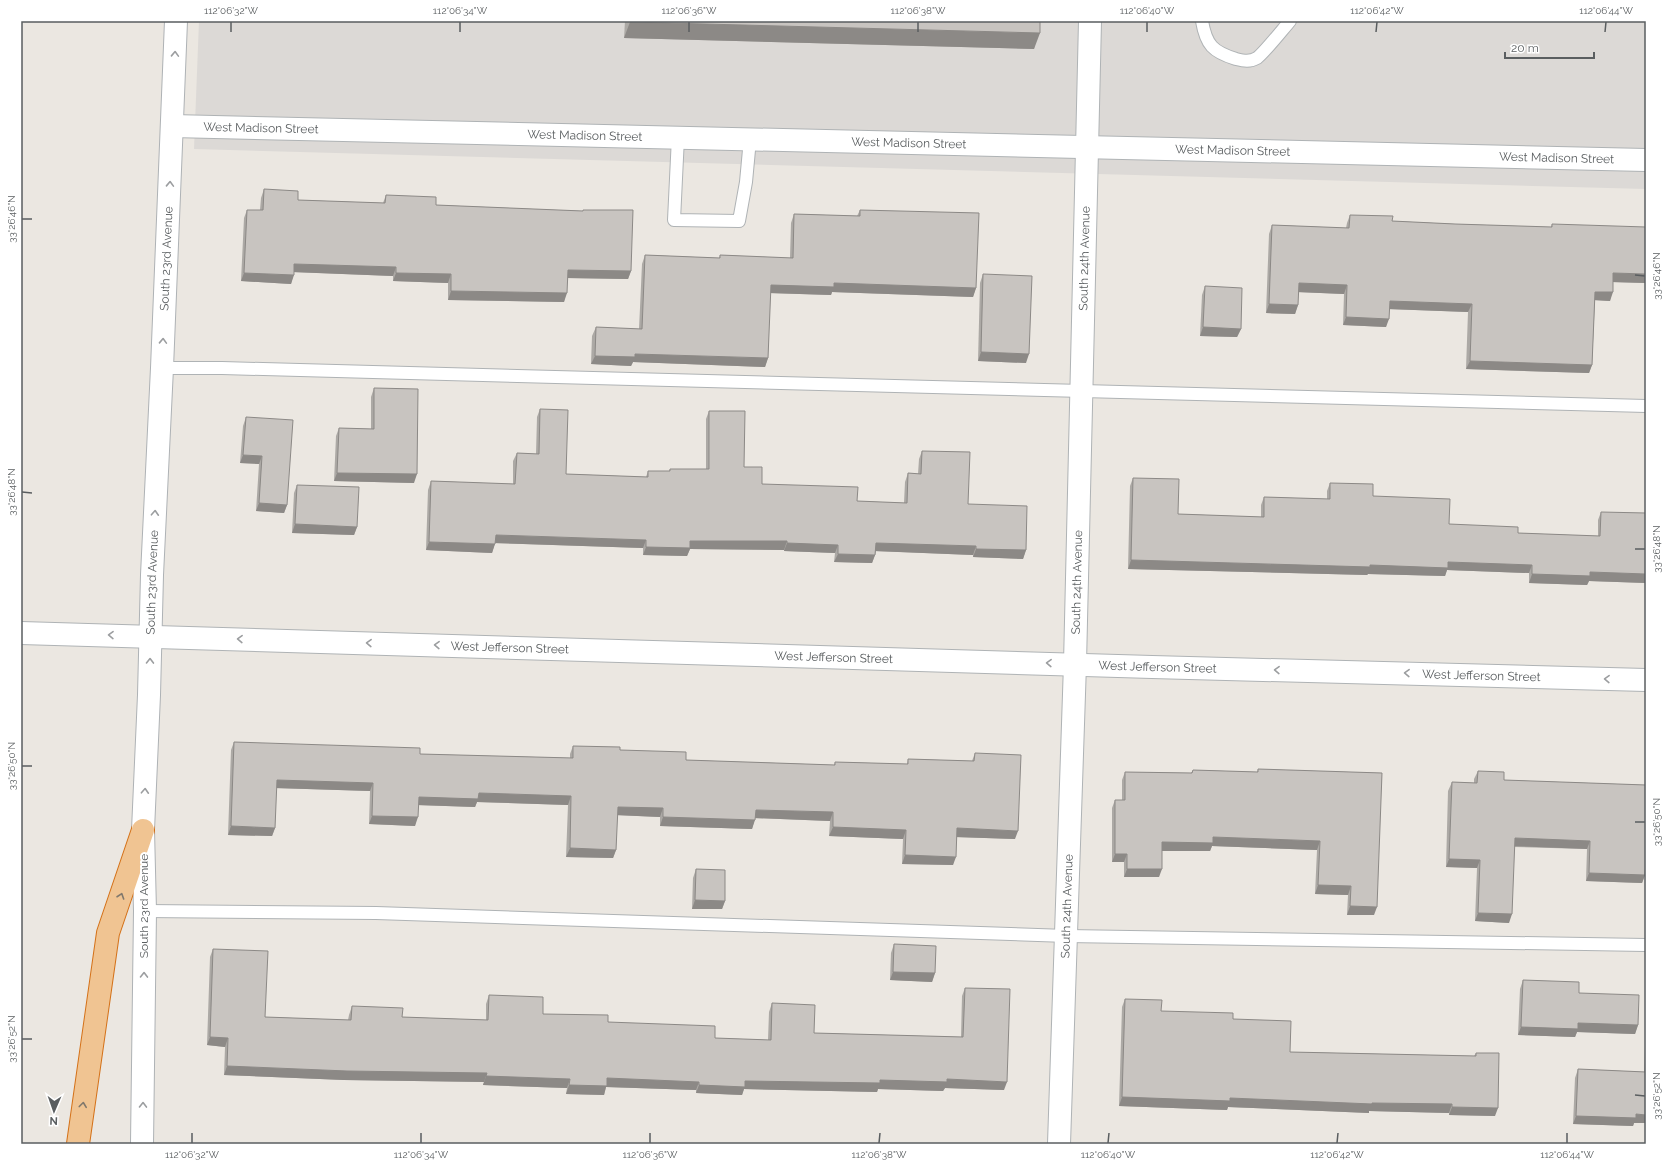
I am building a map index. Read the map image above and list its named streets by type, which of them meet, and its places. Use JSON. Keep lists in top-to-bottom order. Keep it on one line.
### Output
{"streets":{"street":["West Madison Street","South 23rd Avenue","South 24th Avenue","West Jefferson Street"]},"crossings":[["West Madison Street","South 23rd Avenue"],["West Madison Street","South 24th Avenue"],["South 23rd Avenue","West Jefferson Street"],["South 24th Avenue","West Jefferson Street"]],"one_way":["South 23rd Avenue","West Jefferson Street"],"scale_bar":"20 m","north":"bottom","coordinates":["112°06'32\"W","112°06'34\"W","112°06'36\"W","112°06'38\"W","112°06'40\"W","112°06'42\"W","112°06'44\"W","33°26'46\"N","33°26'48\"N","33°26'50\"N","33°26'52\"N"]}
